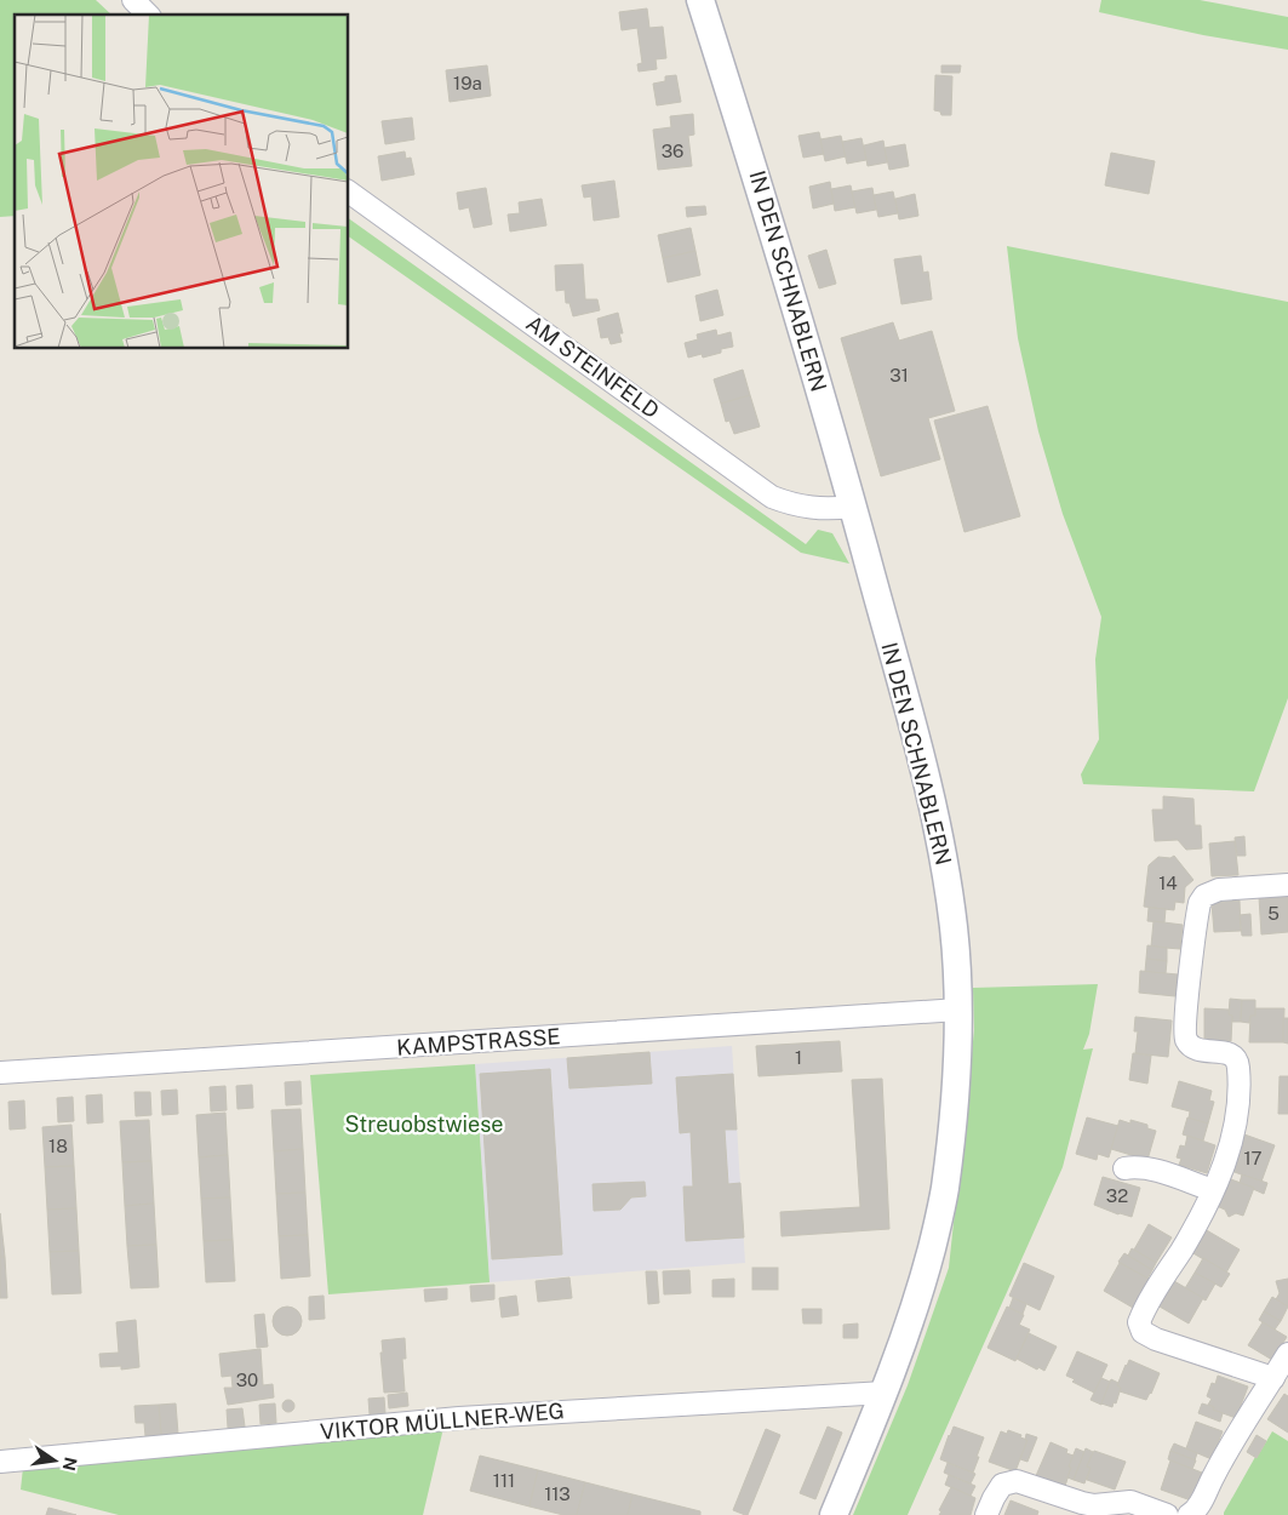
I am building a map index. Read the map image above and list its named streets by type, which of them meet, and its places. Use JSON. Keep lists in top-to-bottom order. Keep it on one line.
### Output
{"streets":{"street":["IN DEN SCHNABLERN","AM STEINFELD","KAMPSTRASSE","VIKTOR MÜLLNER-WEG"]},"crossings":[["IN DEN SCHNABLERN","AM STEINFELD"],["IN DEN SCHNABLERN","KAMPSTRASSE"],["IN DEN SCHNABLERN","VIKTOR MÜLLNER-WEG"]],"parks":["Streuobstwiese"],"house_numbers":["19a","36","31","14","5","1","18","17","32","30","111","113"],"north":"right"}
